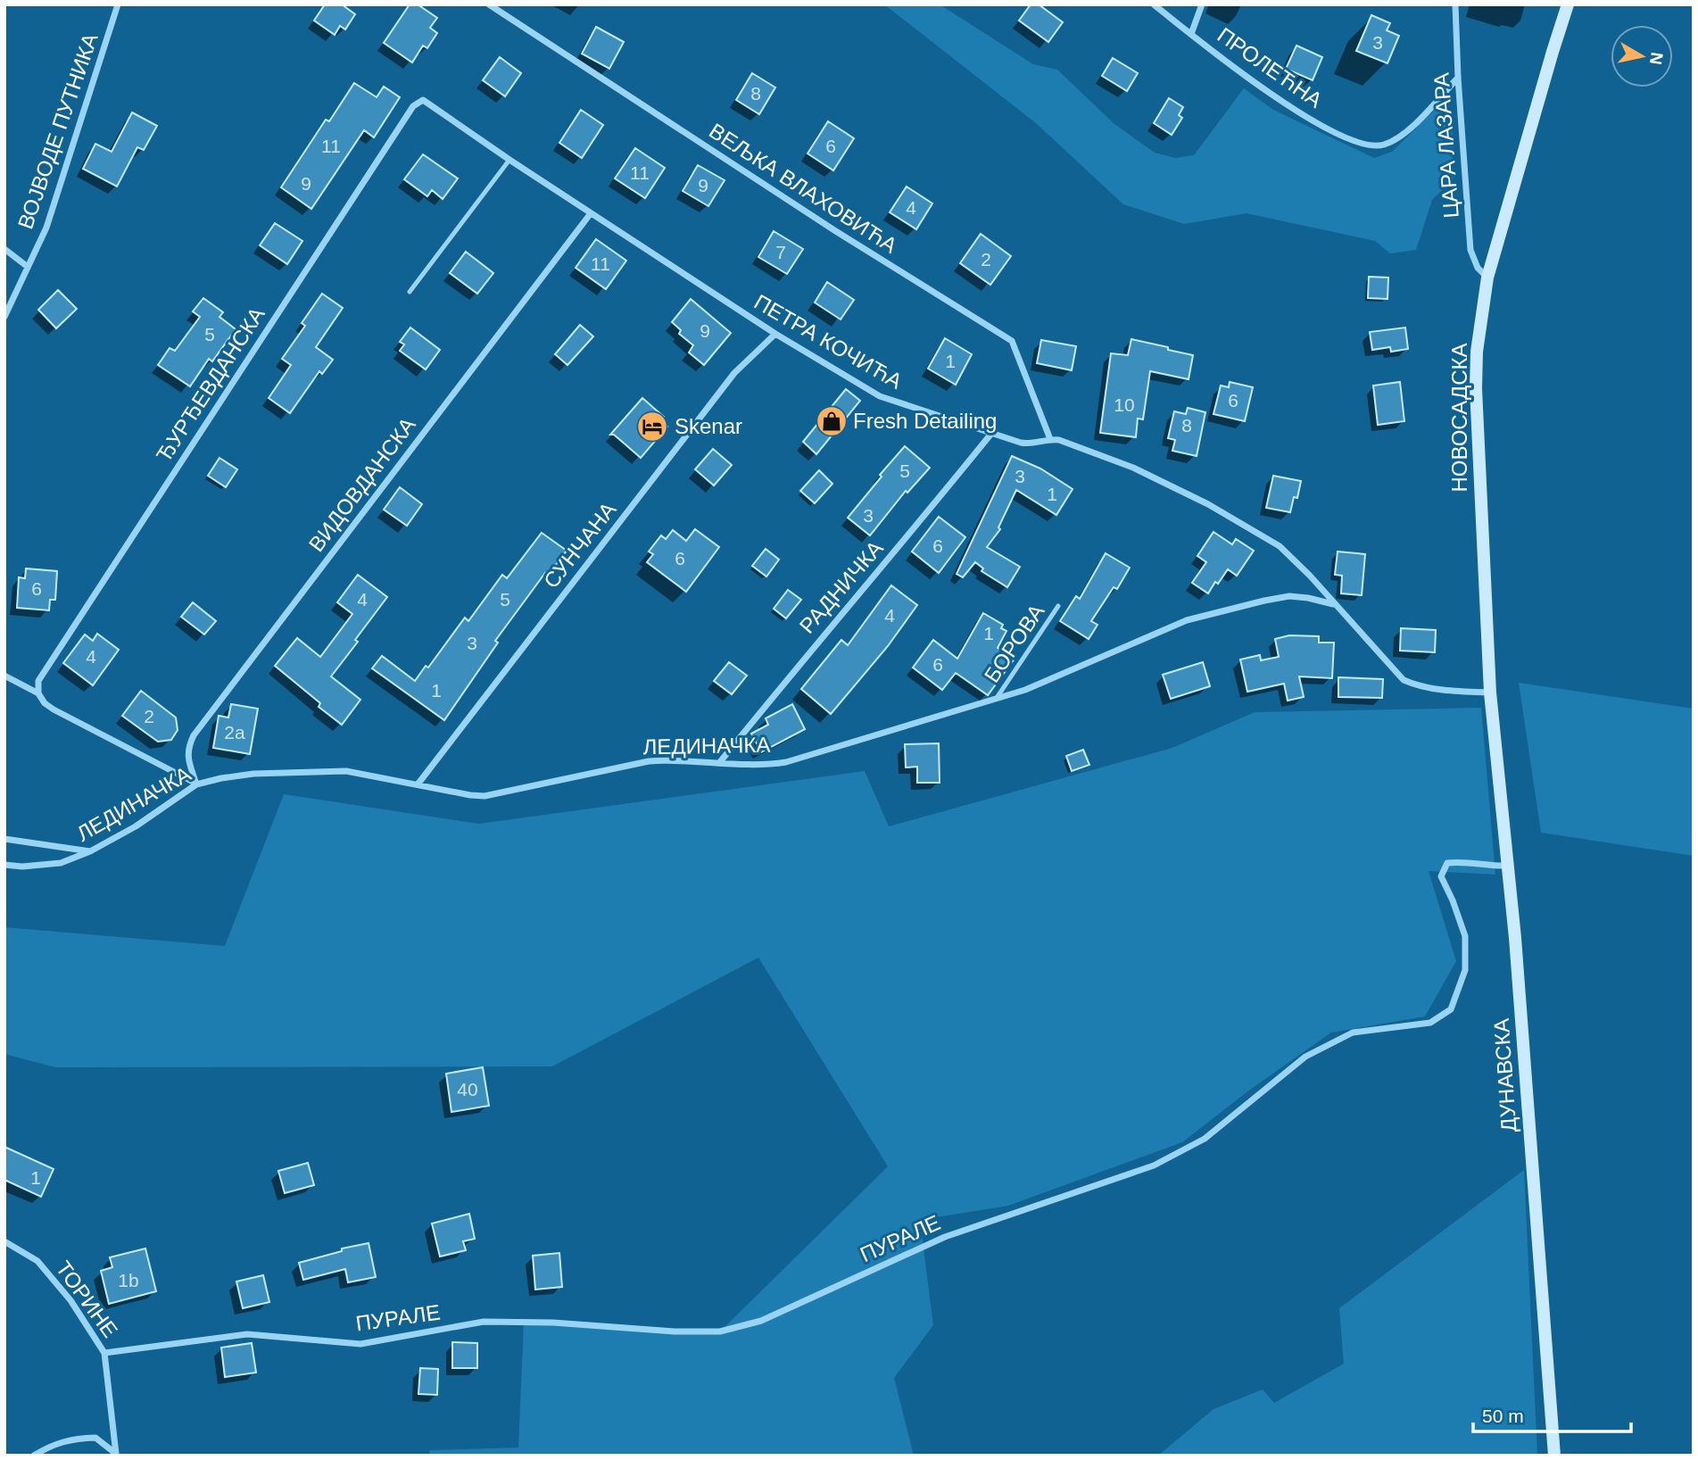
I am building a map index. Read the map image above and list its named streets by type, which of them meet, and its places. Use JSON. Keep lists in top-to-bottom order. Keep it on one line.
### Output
{"streets":{"main road":["НОВОСАДСКА","ДУНАВСКА"],"street":["ПРОЛЕЋНА","ВОЈВОДЕ ПУТНИКА","ЦАРА ЛАЗАРА","ВЕЉКА ВЛАХОВИЋА","ПЕТРА КОЧИЋА","ЂУРЂЕВДАНСКА","ВИДОВДАНСКА","СУНЧАНА","РАДНИЧКА","ЛЕДИНАЧКА","ПУРАЛЕ","ТОРИНЕ"],"lane":["БОРОВА"]},"crossings":[["ПРОЛЕЋНА","ЦАРА ЛАЗАРА"],["ЦАРА ЛАЗАРА","НОВОСАДСКА"],["ВЕЉКА ВЛАХОВИЋА","ПЕТРА КОЧИЋА"],["ПЕТРА КОЧИЋА","ЂУРЂЕВДАНСКА"],["ПЕТРА КОЧИЋА","НОВОСАДСКА"],["ПЕТРА КОЧИЋА","ВИДОВДАНСКА"],["ПЕТРА КОЧИЋА","СУНЧАНА"],["ПЕТРА КОЧИЋА","РАДНИЧКА"],["ПЕТРА КОЧИЋА","ЛЕДИНАЧКА"],["ПЕТРА КОЧИЋА","ДУНАВСКА"],["НОВОСАДСКА","ДУНАВСКА"],["ВИДОВДАНСКА","ЛЕДИНАЧКА"],["СУНЧАНА","ЛЕДИНАЧКА"],["РАДНИЧКА","ЛЕДИНАЧКА"],["БОРОВА","ЛЕДИНАЧКА"],["ДУНАВСКА","ПУРАЛЕ"],["ПУРАЛЕ","ТОРИНЕ"]],"places":{"shop":["Fresh Detailing"],"hotel":["Skenar"]},"house_numbers":["3","8","11","6","11","9","9","4","7","2","11","9","5","1","6","10","8","5","3","1","3","6","6","6","4","5","4","1","3","4","6","1","2","2a","40","1","1b"],"scale_bar":"50 m","north":"right"}
